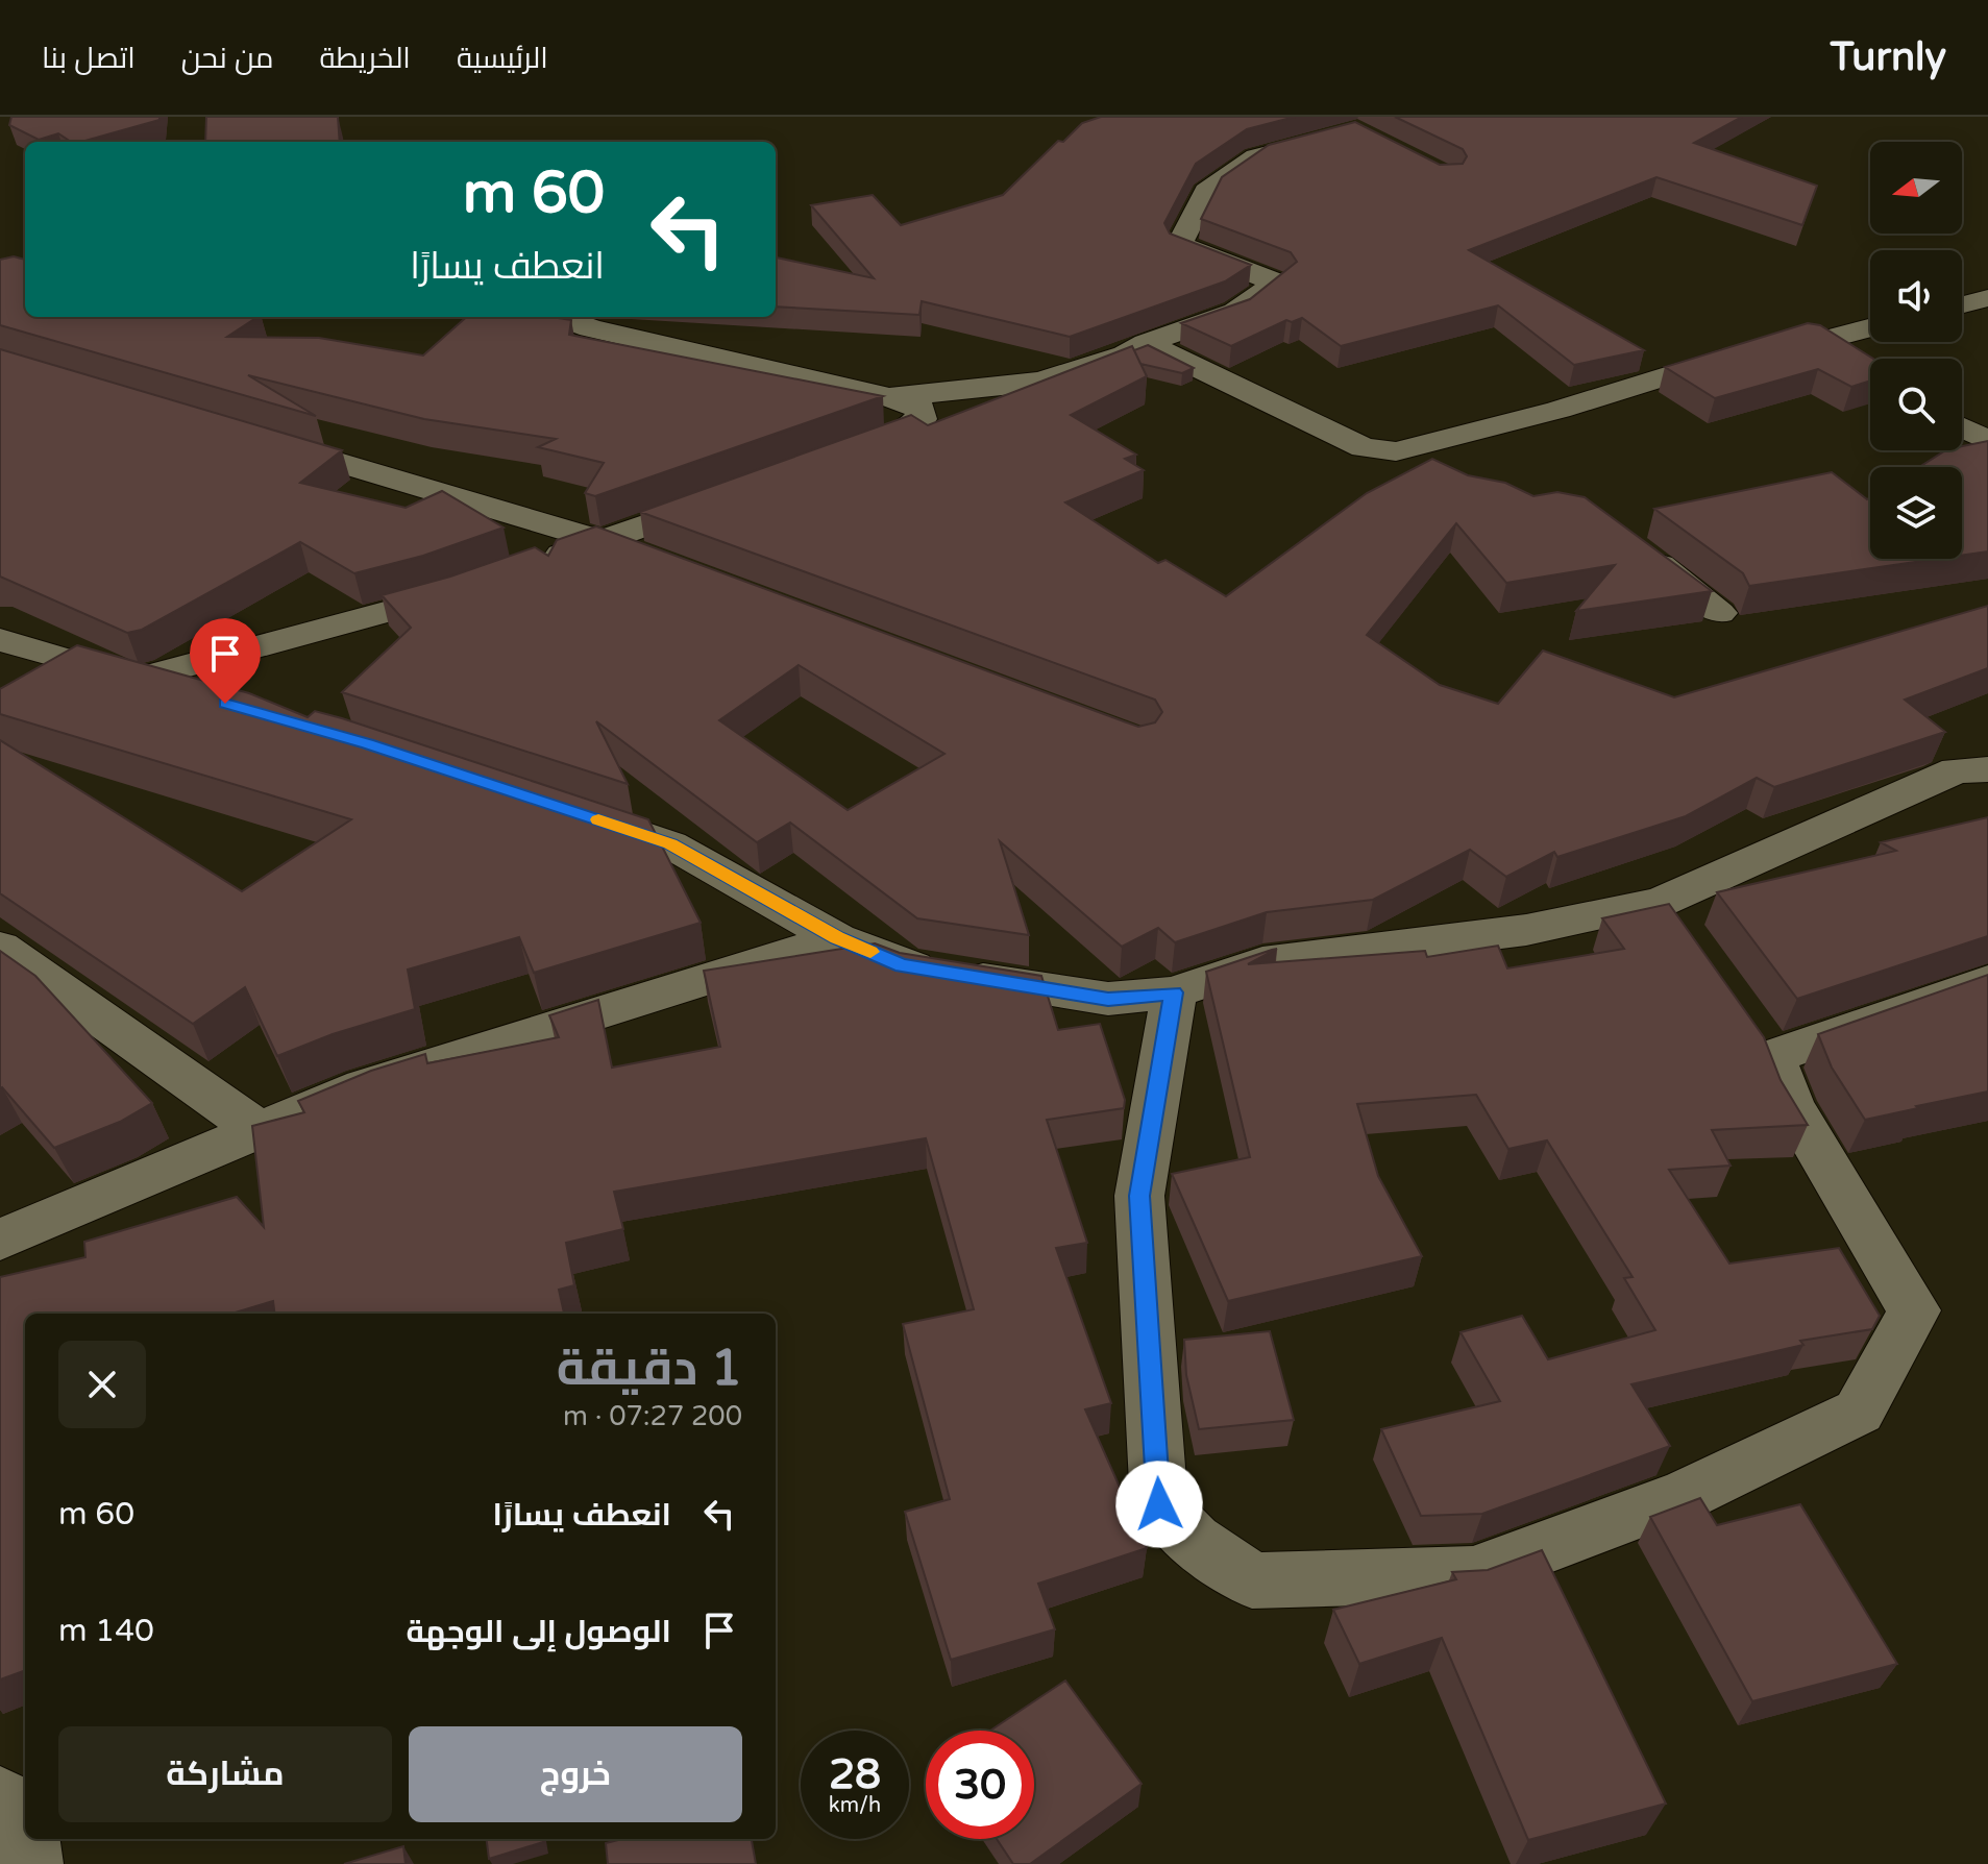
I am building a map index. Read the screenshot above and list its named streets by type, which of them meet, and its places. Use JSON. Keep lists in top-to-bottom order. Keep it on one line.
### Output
{"north":"left","page":{"header":"Turnly","nav":["الرئيسية","الخريطة","من نحن","اتصل بنا"],"turn":["60 m","انعطف يسارًا"],"heading":["1 دقيقة","200 m · 07:27"],"list":[{"name":"انعطف يسارًا","value":"60 m"},{"name":"الوصول إلى الوجهة","value":"140 m"}],"buttons":["خروج","مشاركة"],"speed":"28 km/h","limit":"30"}}
